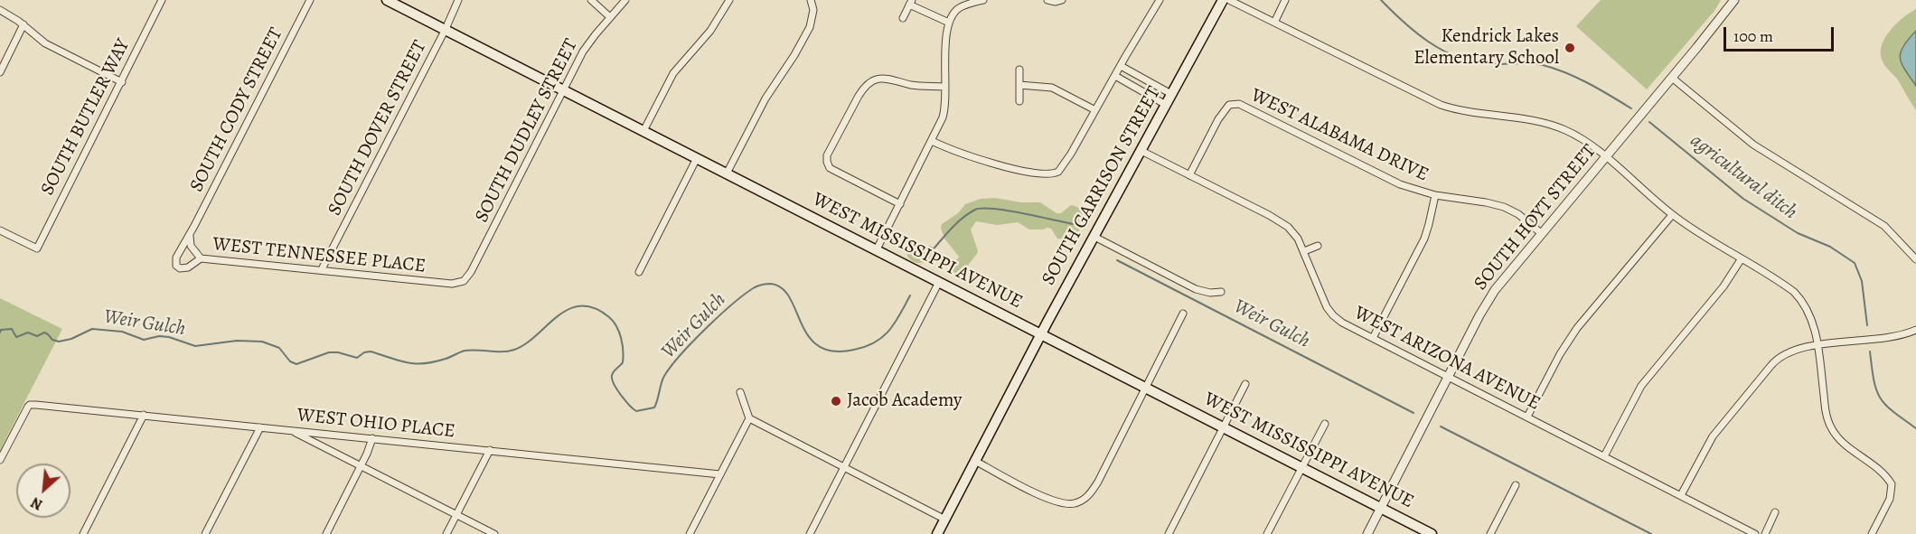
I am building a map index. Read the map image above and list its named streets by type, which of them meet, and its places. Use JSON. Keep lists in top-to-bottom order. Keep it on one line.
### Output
{"streets":{"main road":["SOUTH GARRISON STREET","WEST MISSISSIPPI AVENUE"],"street":["SOUTH CODY STREET","SOUTH BUTLER WAY","SOUTH DOVER STREET","SOUTH DUDLEY STREET","WEST ALABAMA DRIVE","SOUTH HOYT STREET","WEST TENNESSEE PLACE","WEST ARIZONA AVENUE","WEST OHIO PLACE"]},"crossings":[["SOUTH CODY STREET","WEST TENNESSEE PLACE"],["SOUTH DOVER STREET","WEST MISSISSIPPI AVENUE"],["SOUTH DOVER STREET","WEST TENNESSEE PLACE"],["SOUTH DUDLEY STREET","WEST MISSISSIPPI AVENUE"],["SOUTH DUDLEY STREET","WEST TENNESSEE PLACE"],["WEST ALABAMA DRIVE","SOUTH HOYT STREET"],["WEST ALABAMA DRIVE","WEST ARIZONA AVENUE"],["SOUTH GARRISON STREET","WEST MISSISSIPPI AVENUE"],["SOUTH GARRISON STREET","WEST ARIZONA AVENUE"],["SOUTH HOYT STREET","WEST MISSISSIPPI AVENUE"],["SOUTH HOYT STREET","WEST ARIZONA AVENUE"]],"water":["agricultural ditch","Weir Gulch"],"places":["Kendrick Lakes Elementary School","Jacob Academy"],"scale_bar":"100 m","north":"bottom left"}
